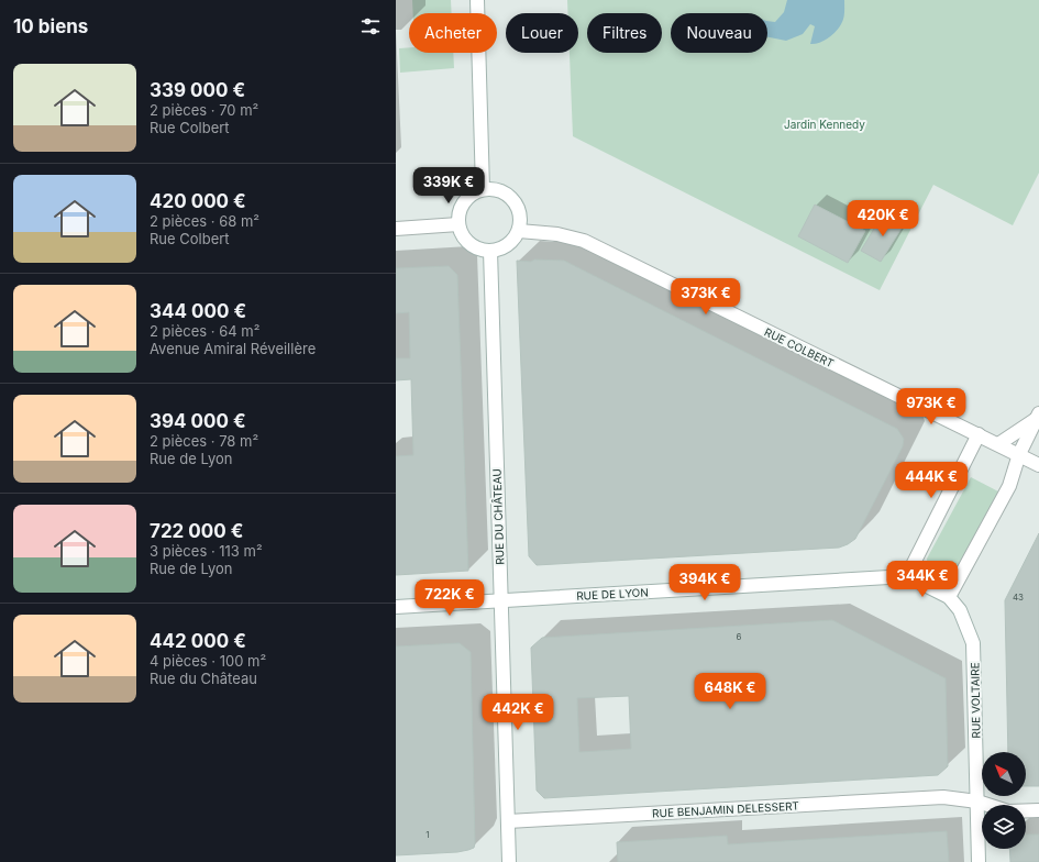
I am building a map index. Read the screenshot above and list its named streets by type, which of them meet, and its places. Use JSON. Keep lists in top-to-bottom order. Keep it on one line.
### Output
{"streets":{"street":["RUE COLBERT","RUE DU CHÂTEAU","RUE DE LYON","RUE VOLTAIRE","RUE BENJAMIN DELESSERT"]},"crossings":[["RUE COLBERT","RUE DU CHÂTEAU"],["RUE DU CHÂTEAU","RUE DE LYON"],["RUE DU CHÂTEAU","RUE BENJAMIN DELESSERT"],["RUE VOLTAIRE","RUE BENJAMIN DELESSERT"]],"parks":["Jardin Kennedy"],"house_numbers":["43","6","1"],"north":"top left","page":{"heading":"10 biens","chip":["Acheter","Louer","Filtres","Nouveau"],"list":[{"name":"339 000 €","note":"2 pièces · 70 m² · Rue Colbert"},{"name":"420 000 €","note":"2 pièces · 68 m² · Rue Colbert"},{"name":"344 000 €","note":"2 pièces · 64 m² · Avenue Amiral Réveillère"},{"name":"394 000 €","note":"2 pièces · 78 m² · Rue de Lyon"},{"name":"722 000 €","note":"3 pièces · 113 m² · Rue de Lyon"},{"name":"442 000 €","note":"4 pièces · 100 m² · Rue du Château"}],"price":["339K €","420K €","373K €","973K €","444K €","344K €","394K €","722K €","648K €","442K €"]}}
